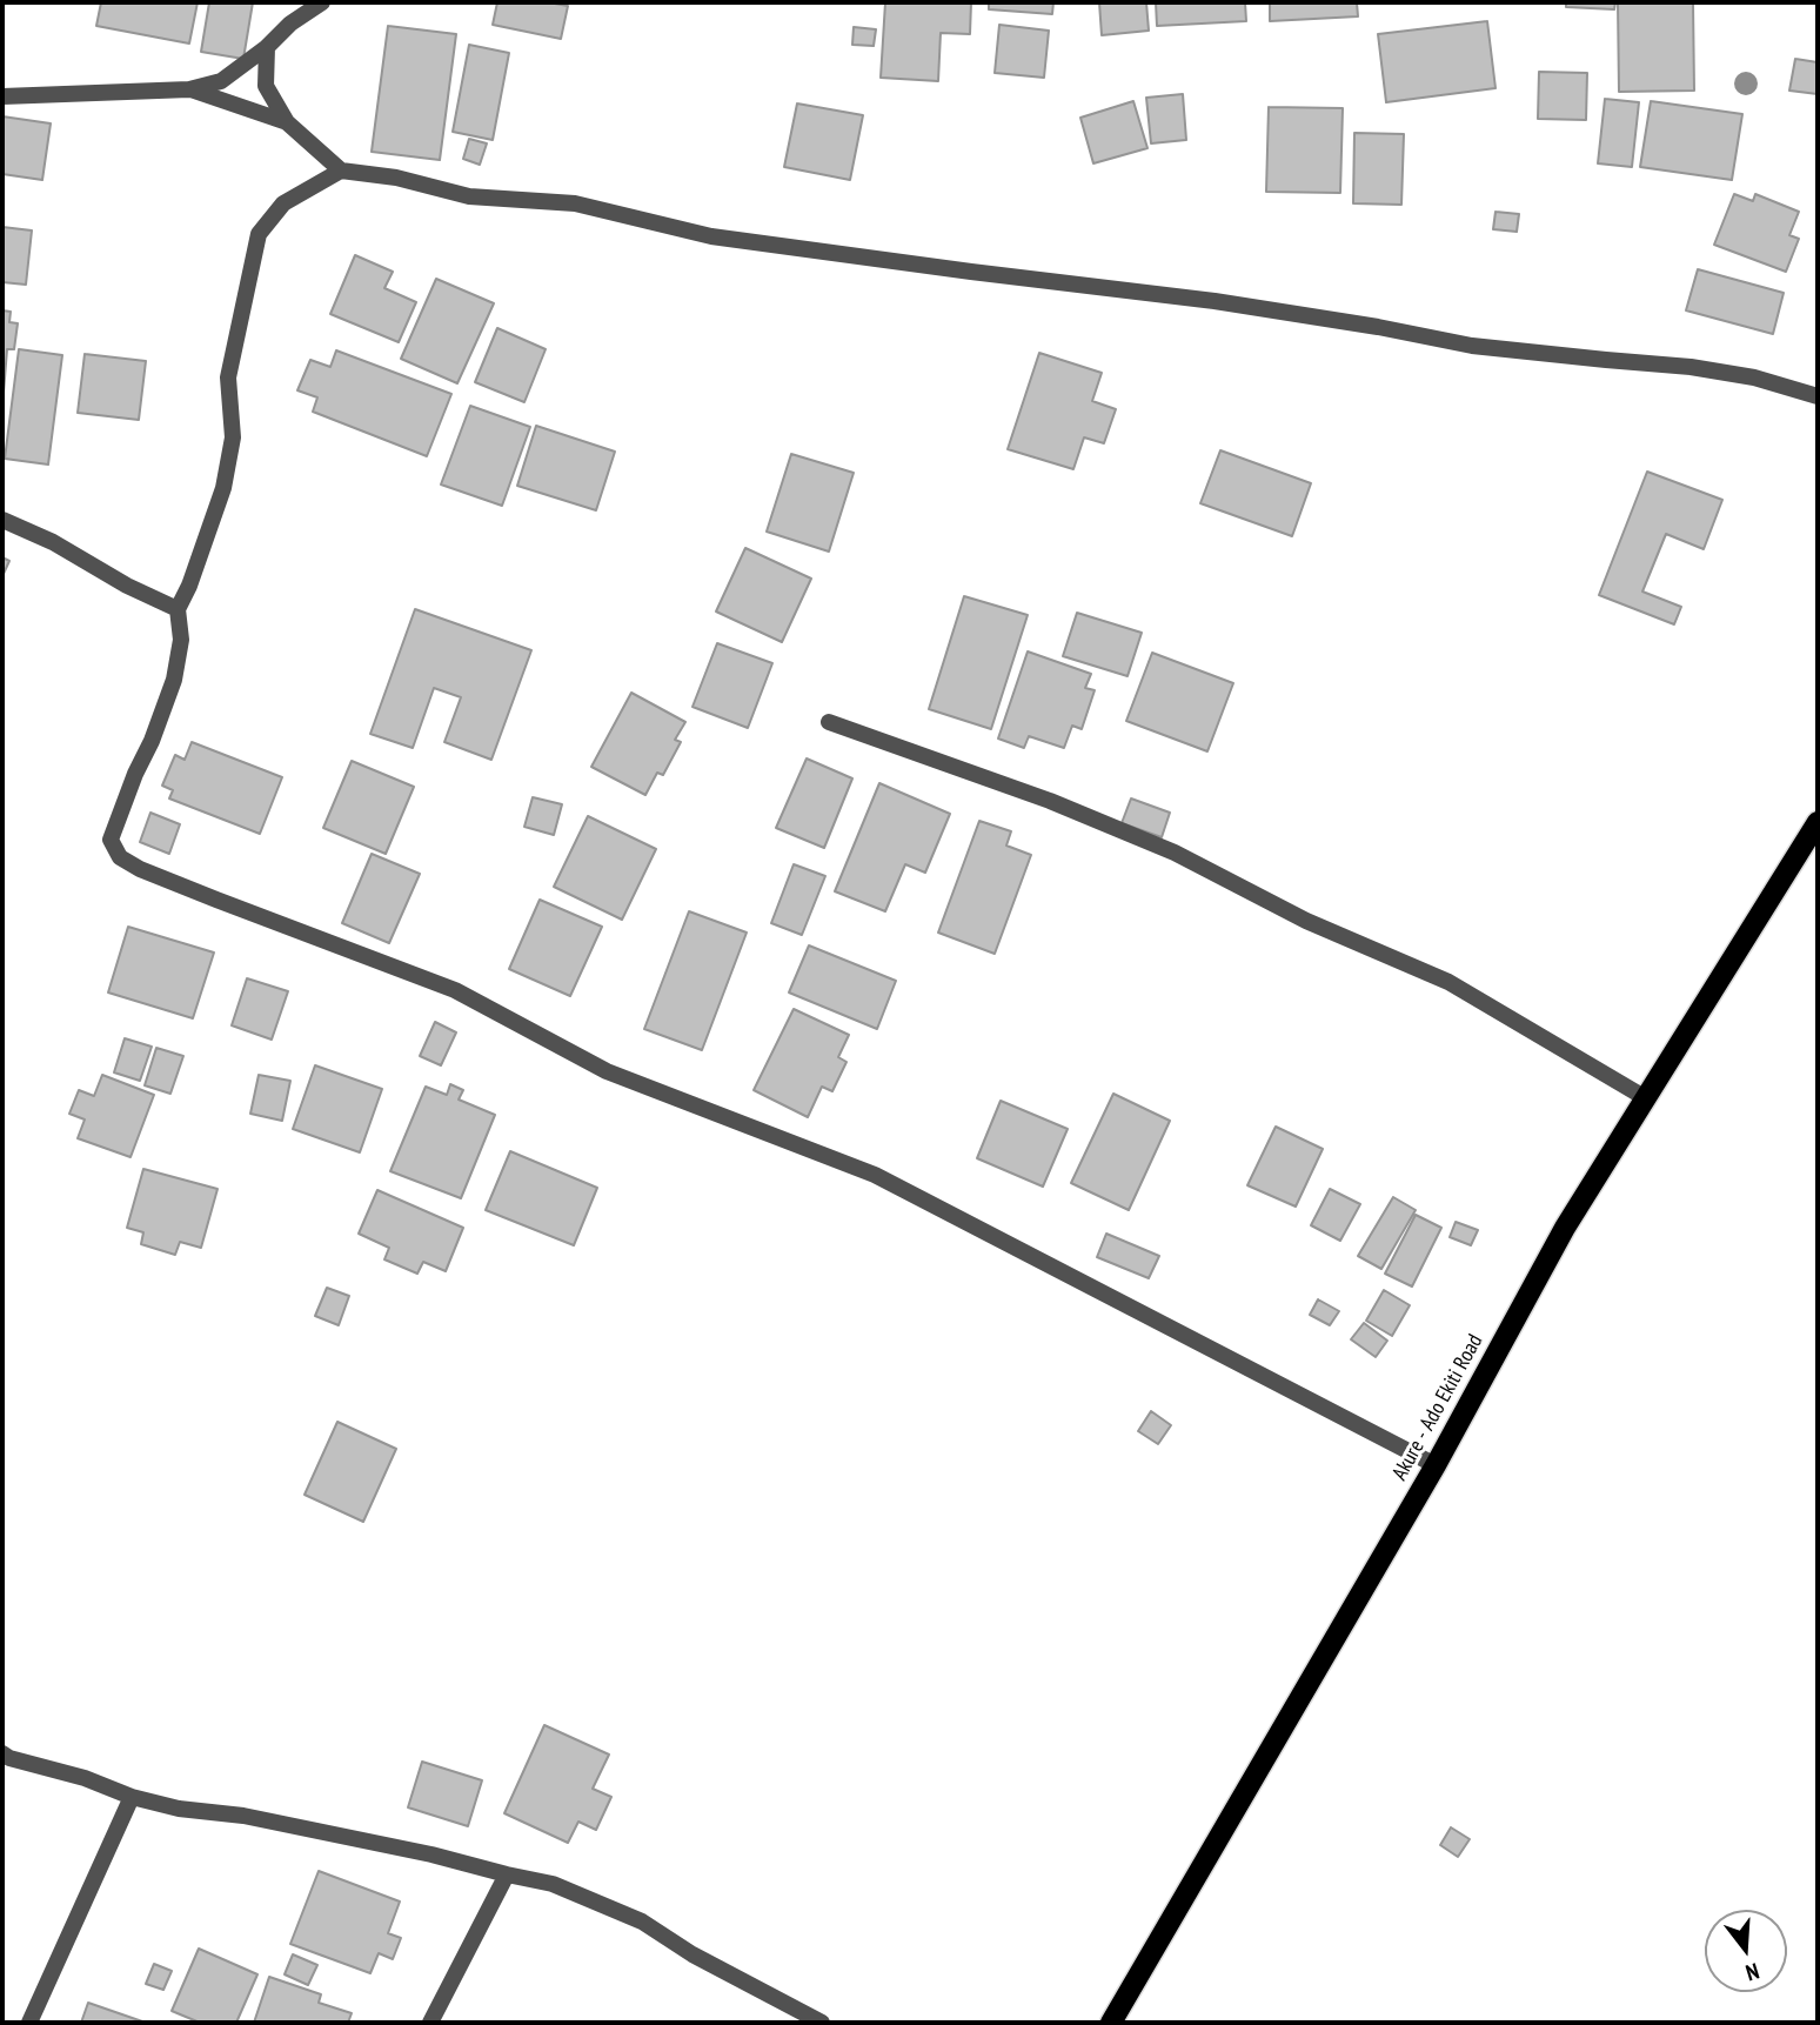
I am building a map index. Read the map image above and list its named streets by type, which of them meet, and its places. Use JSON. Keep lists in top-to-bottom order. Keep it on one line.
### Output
{"streets":{"main road":["Akure - Ado Ekiti Road"]},"north":"bottom"}
